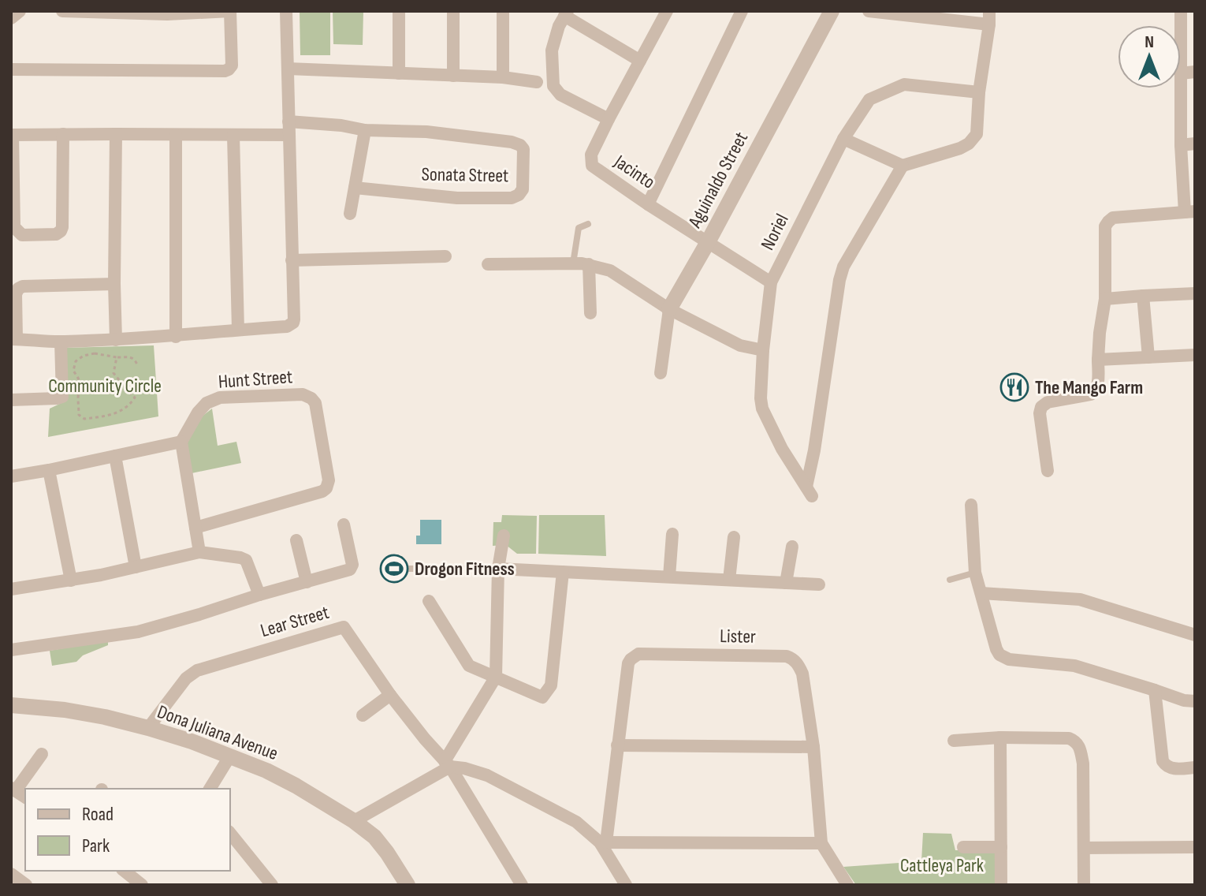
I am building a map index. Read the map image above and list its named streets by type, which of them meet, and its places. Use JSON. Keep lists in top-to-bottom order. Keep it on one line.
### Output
{"streets":{"street":["Jacinto","Sonata Street","Aguinaldo Street","Noriel","Hunt Street","Lear Street","Lister","Dona Juliana Avenue"]},"crossings":[["Jacinto","Aguinaldo Street"],["Jacinto","Noriel"],["Lear Street","Dona Juliana Avenue"]],"parks":["Community Circle","Cattleya Park"],"places":{"restaurant":["The Mango Farm"],"sports":["Drogon Fitness"]},"legend":["Road","Park"],"north":"top"}
